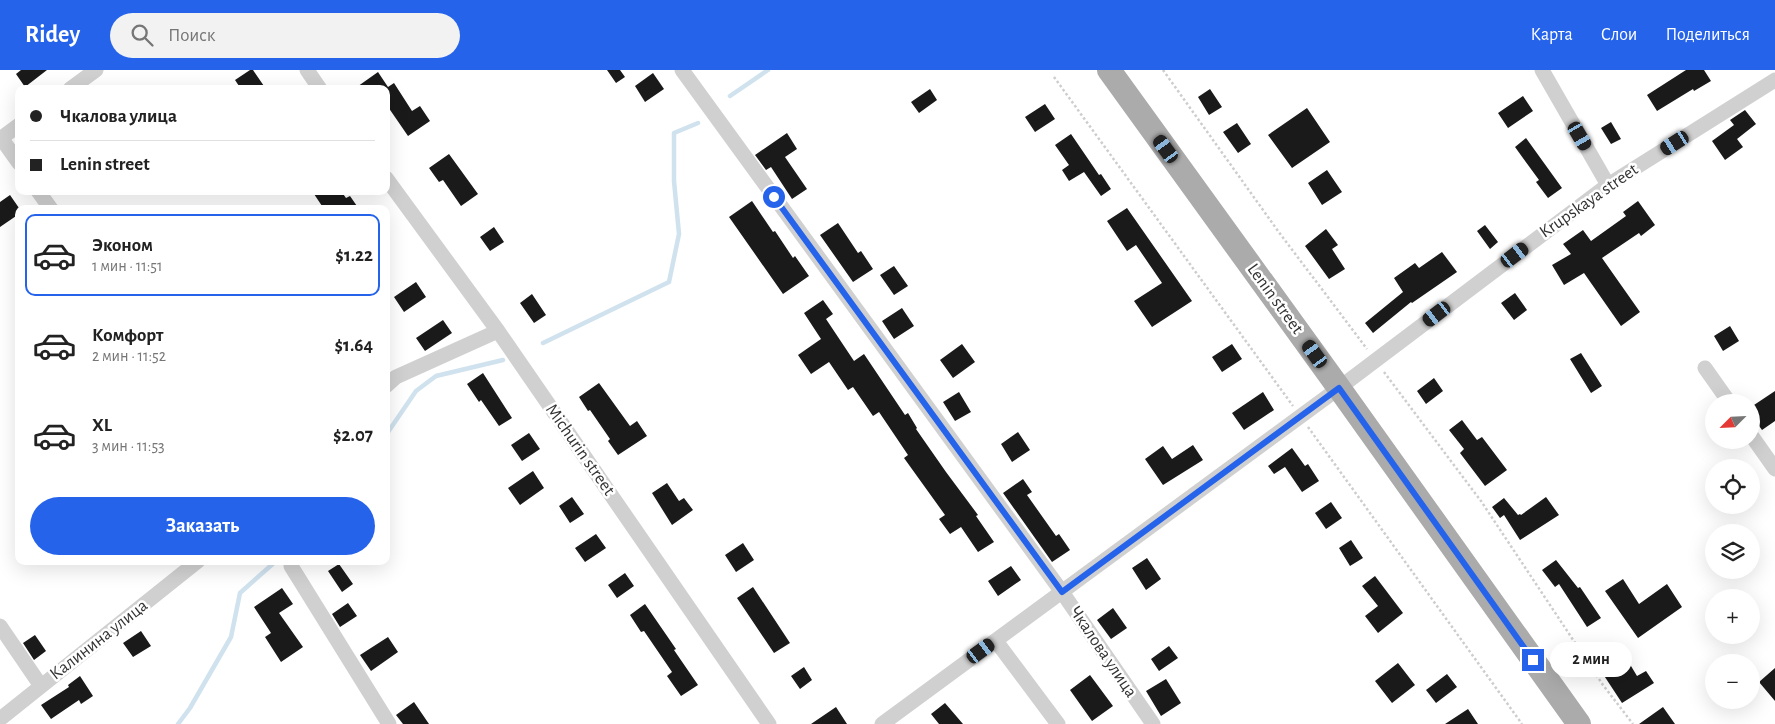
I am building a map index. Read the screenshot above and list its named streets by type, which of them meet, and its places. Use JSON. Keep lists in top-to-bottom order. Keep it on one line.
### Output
{"streets":{"main road":["Lenin street"],"street":["Krupskaya street","Michurin street","Калинина улица","Чкалова улица"]},"crossings":[["Krupskaya street","Lenin street"],["Krupskaya street","Чкалова улица"]],"north":"bottom left","page":{"header":"Ridey","search":"Поиск","nav":["Карта","Слои","Поделиться"],"banner":["Чкалова улица","Lenin street"],"list":[{"name":"Эконом","note":"1 мин · 11:51","value":"$1.22"},{"name":"Комфорт","note":"2 мин · 11:52","value":"$1.64"},{"name":"XL","note":"3 мин · 11:53","value":"$2.07"}],"map_buttons":["+","−"],"buttons":"Заказать","bubble":"2 мин"}}
